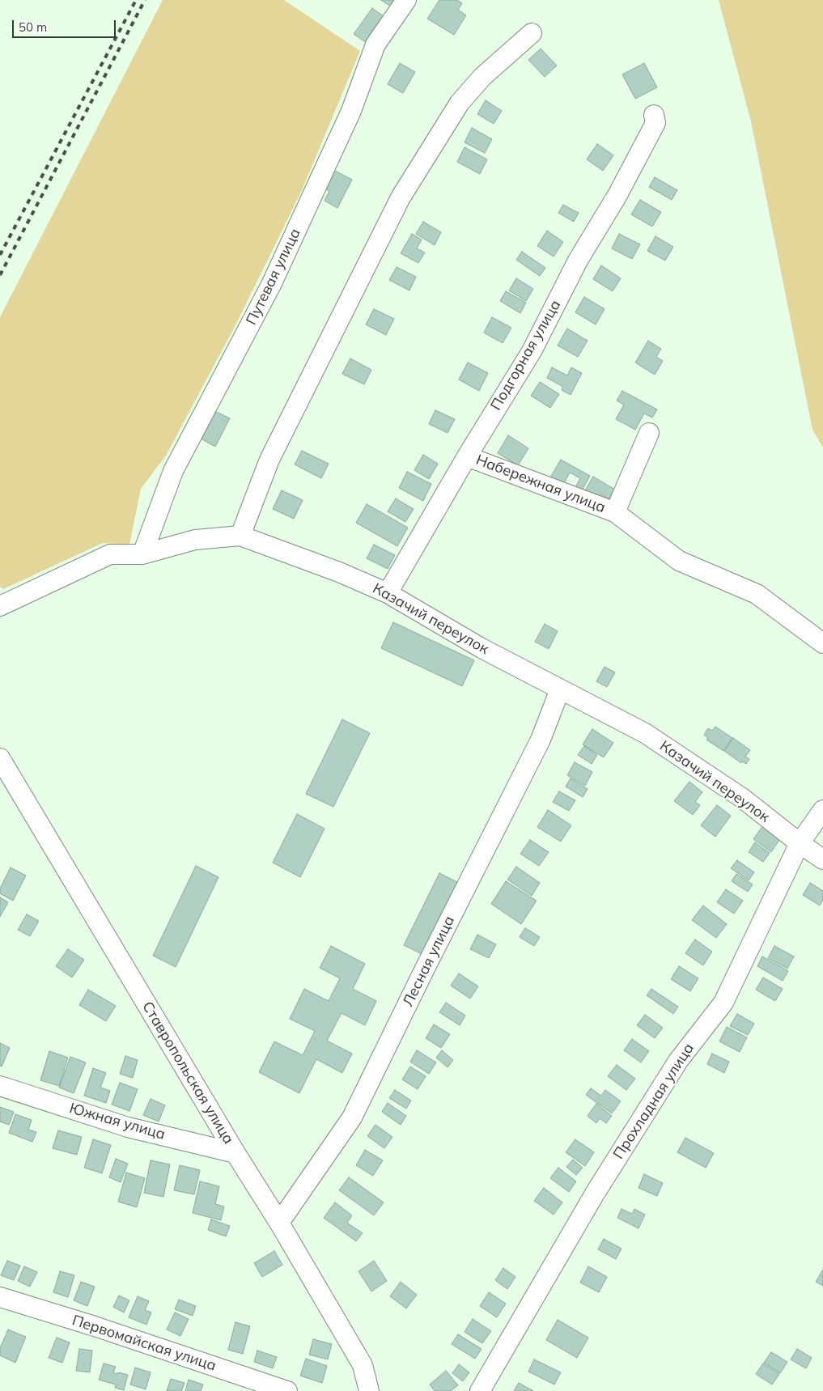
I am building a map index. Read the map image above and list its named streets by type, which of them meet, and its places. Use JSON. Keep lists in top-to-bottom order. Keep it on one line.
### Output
{"streets":{"street":["Путевая улица","Подгорная улица","Набережная улица","Казачий переулок","Лесная улица","Ставропольская улица","Прохладная улица","Южная улица","Первомайская улица"]},"crossings":[["Путевая улица","Казачий переулок"],["Подгорная улица","Набережная улица"],["Подгорная улица","Казачий переулок"],["Казачий переулок","Лесная улица"],["Казачий переулок","Прохладная улица"],["Лесная улица","Ставропольская улица"],["Ставропольская улица","Южная улица"]],"scale_bar":"50 m"}
